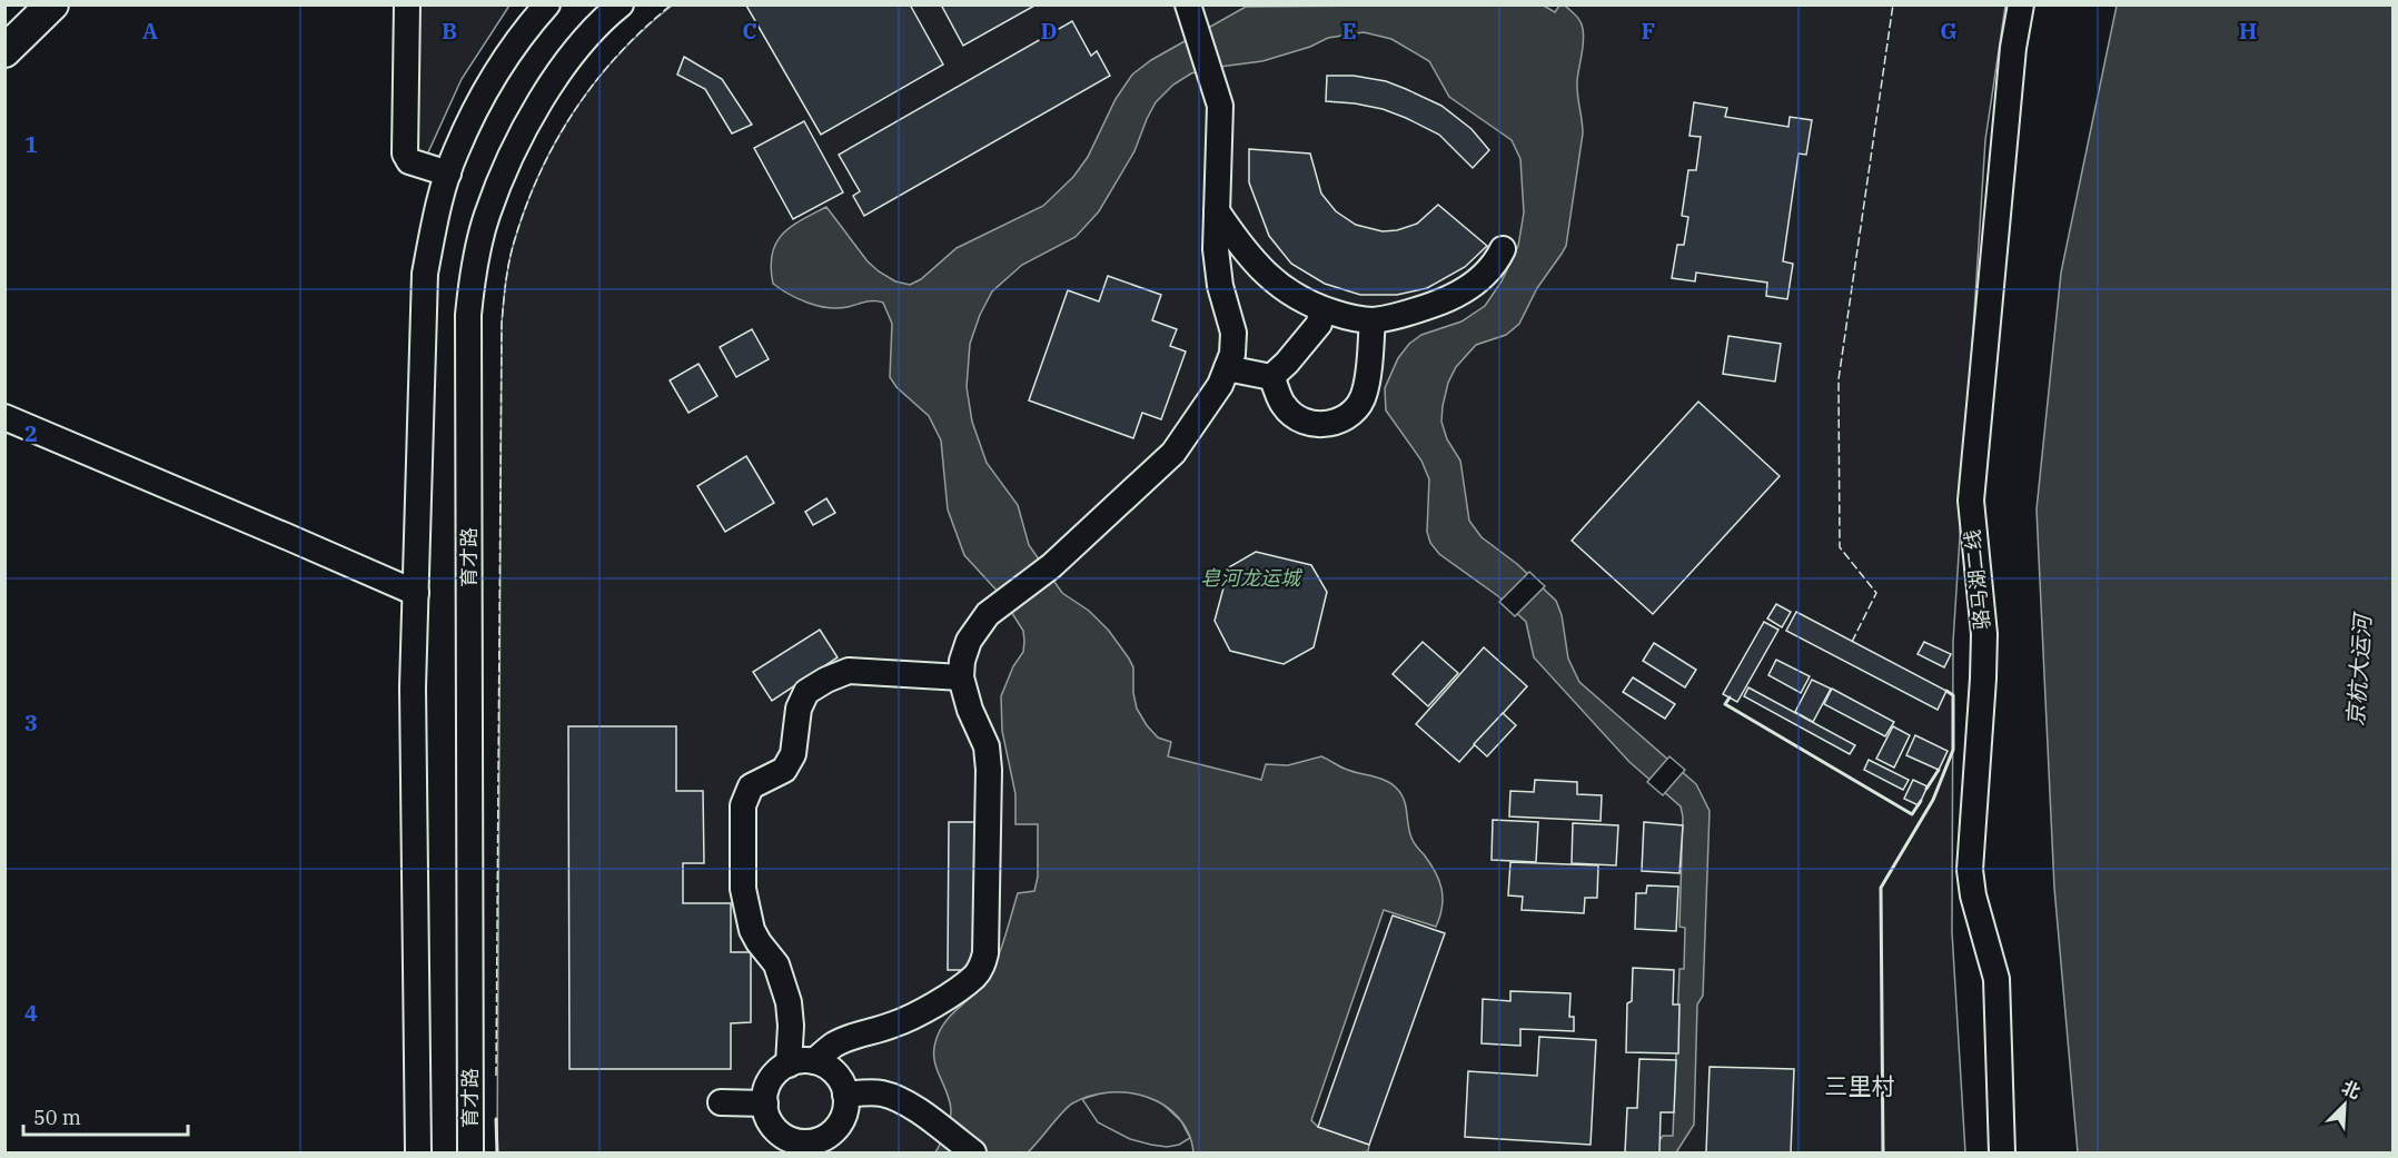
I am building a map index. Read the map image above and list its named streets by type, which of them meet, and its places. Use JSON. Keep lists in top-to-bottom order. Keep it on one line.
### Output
{"streets":{"street":["育才路","骆马湖二线"]},"districts":["三里村"],"water":["京杭大运河"],"parks":["皂河龙运城"],"scale_bar":"50 m","north":"top right","grid":{"columns":["A","B","C","D","E","F","G","H"],"rows":["1","2","3","4"]}}
